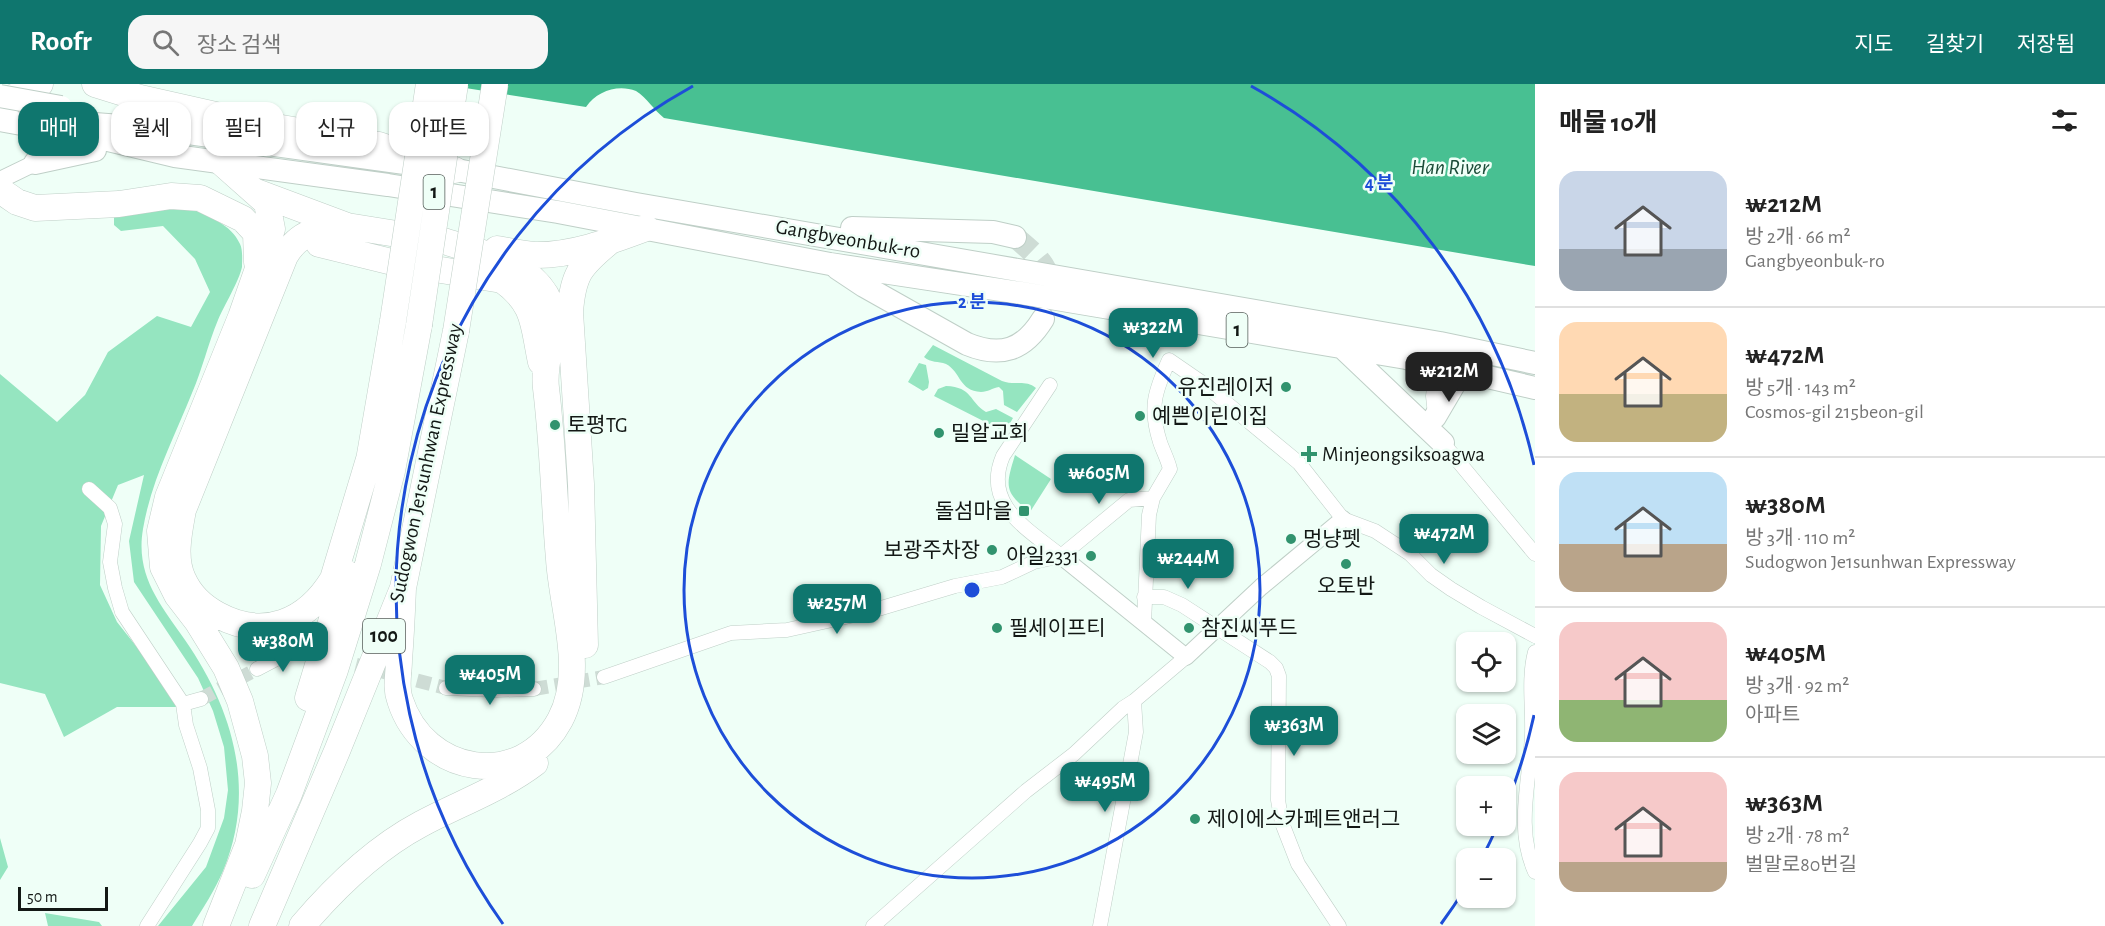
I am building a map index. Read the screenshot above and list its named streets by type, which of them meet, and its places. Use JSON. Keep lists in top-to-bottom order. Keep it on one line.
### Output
{"streets":{"highway":["1","Gangbyeonbuk-ro","Sudogwon Je1sunhwan Expressway","100"]},"water":["Han River"],"places":{"other":["유진레이저","예쁜이린이집","토평TG","밀알교회","멍냥펫","보광주차장","아일2331","오토반","필세이프티","참진씨푸드","제이에스카페트앤러그"],"health":["Minjeongsiksoagwa"],"transit":["돌섬마을"]},"scale_bar":"50 m","page":{"header":"Roofr","search":"장소 검색","nav":["지도","길찾기","저장됨"],"heading":"매물 10개","chip":["매매","월세","필터","신규","아파트"],"list":[{"name":"₩212M","note":"방 2개 · 66 m² · Gangbyeonbuk-ro"},{"name":"₩472M","note":"방 5개 · 143 m² · Cosmos-gil 215beon-gil"},{"name":"₩380M","note":"방 3개 · 110 m² · Sudogwon Je1sunhwan Expressway"},{"name":"₩405M","note":"방 3개 · 92 m² · 아파트"},{"name":"₩363M","note":"방 2개 · 78 m² · 벌말로80번길"}],"price":["₩322M","₩212M","₩605M","₩472M","₩244M","₩257M","₩380M","₩405M","₩363M","₩495M"],"map_buttons":["+","−"],"scale":"50 m"},"rings":["4 분","2 분"]}
